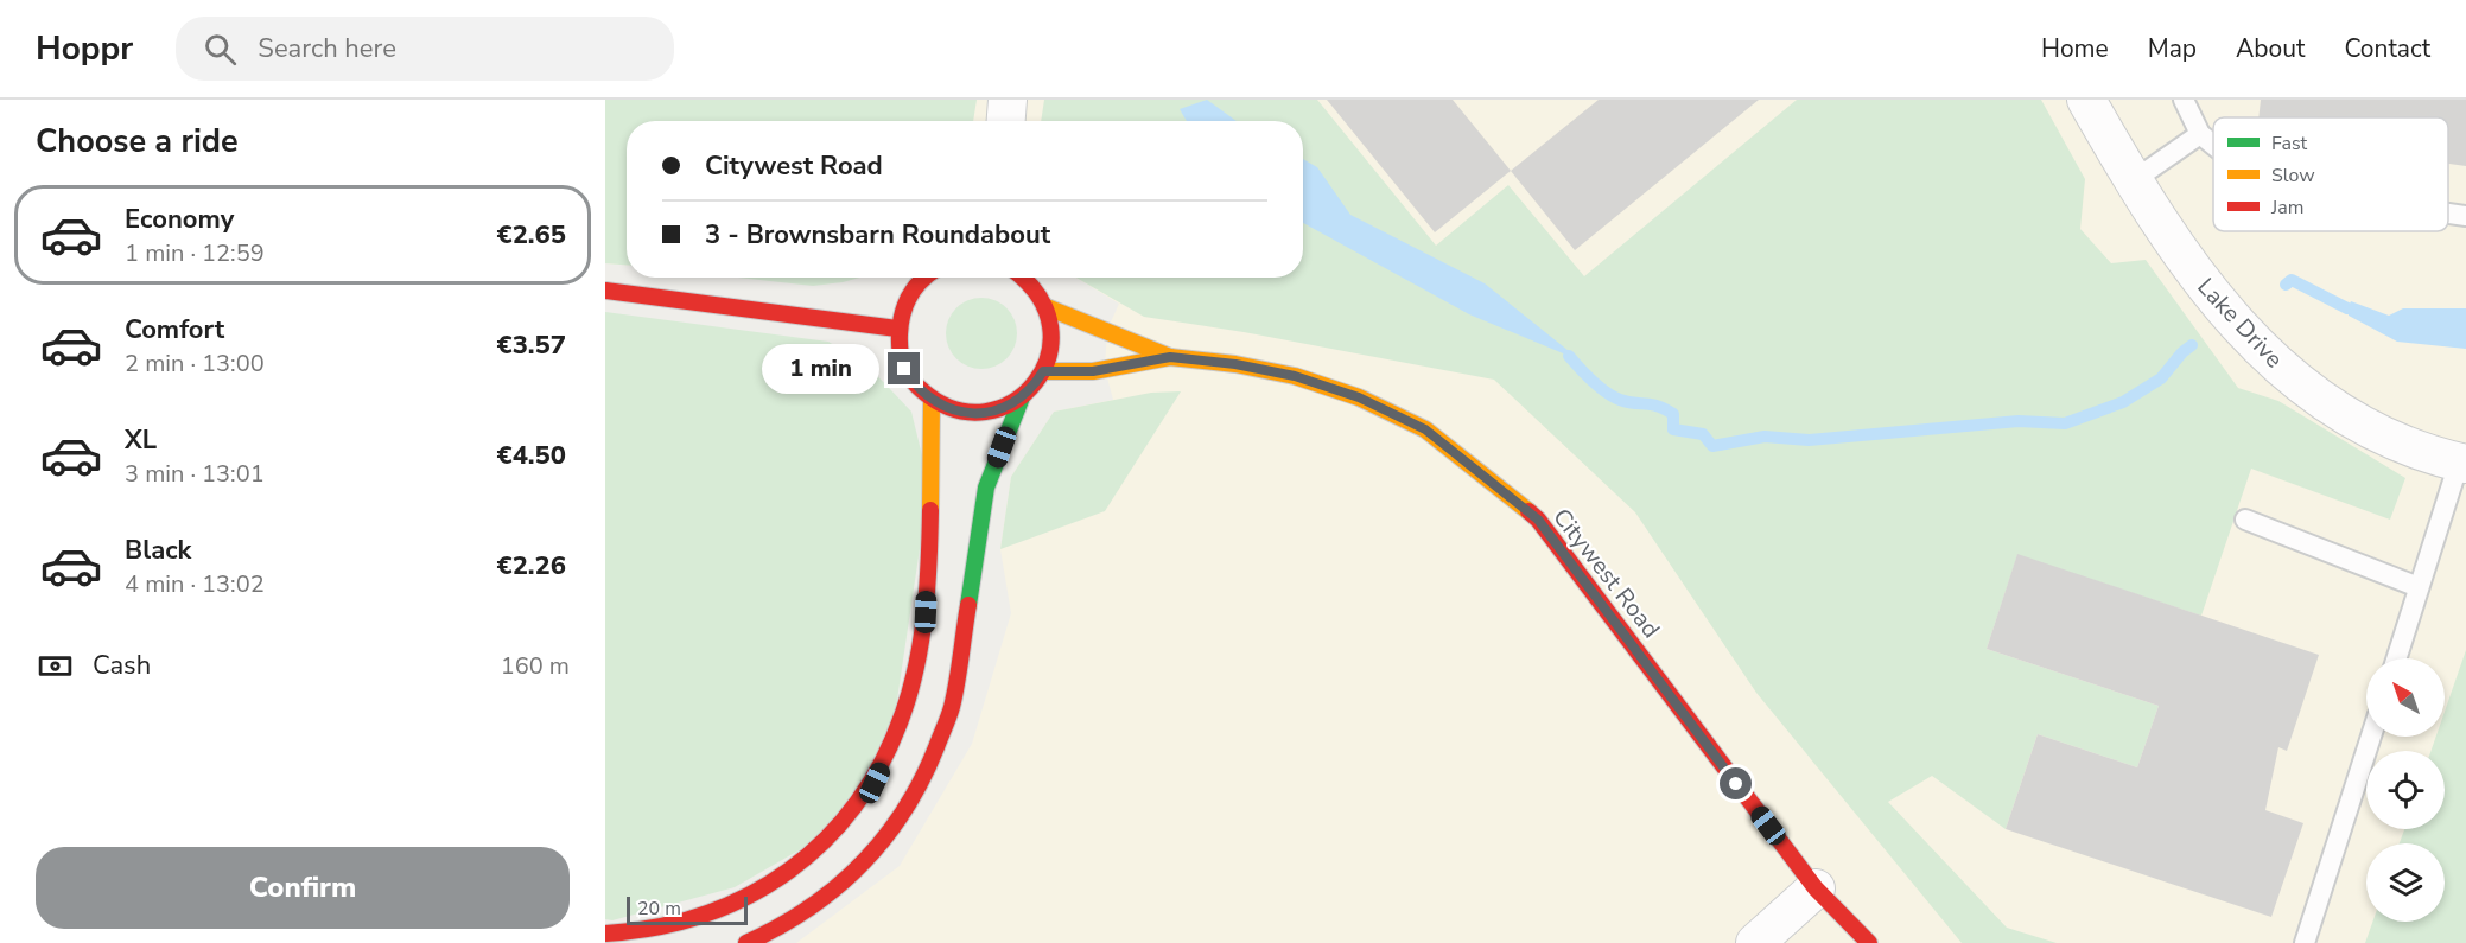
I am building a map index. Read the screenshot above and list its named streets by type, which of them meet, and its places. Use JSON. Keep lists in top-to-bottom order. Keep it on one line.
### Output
{"streets":{"main road":["Citywest Road"],"street":["Lake Drive"]},"legend":["Fast","Slow","Jam"],"scale_bar":"20 m","north":"top left","page":{"header":"Hoppr","search":"Search here","nav":["Home","Map","About","Contact"],"heading":"Choose a ride","banner":["Citywest Road","3 - Brownsbarn Roundabout"],"list":[{"name":"Economy","note":"1 min · 12:59","value":"€2.65"},{"name":"Comfort","note":"2 min · 13:00","value":"€3.57"},{"name":"XL","note":"3 min · 13:01","value":"€4.50"},{"name":"Black","note":"4 min · 13:02","value":"€2.26"}],"bubble":"1 min","pay":["Cash","160 m"],"buttons":"Confirm","scale":"20 m"}}
